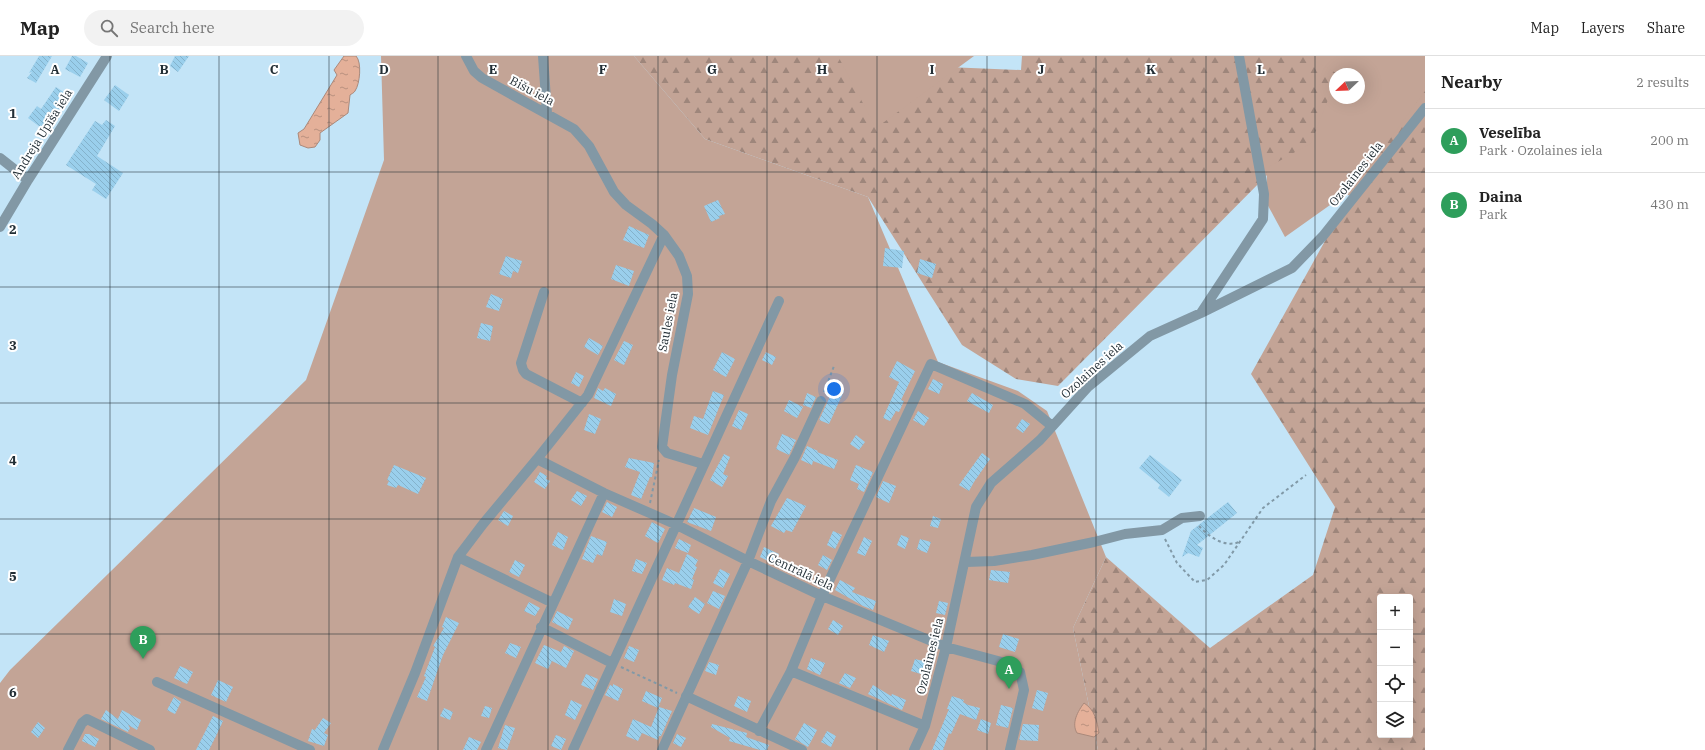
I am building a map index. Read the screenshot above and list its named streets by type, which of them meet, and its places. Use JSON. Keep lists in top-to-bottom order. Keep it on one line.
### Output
{"streets":{"street":["Bišu iela","Andreja Upīša iela","Ozolaines iela","Saules iela","Centrālā iela"]},"crossings":[["Bišu iela","Saules iela"],["Ozolaines iela","Centrālā iela"]],"north":"bottom left","page":{"header":"Map","search":"Search here","nav":["Map","Layers","Share"],"heading":["Nearby","2 results"],"list":[{"mark":"A","name":"Veselība","note":"Park · Ozolaines iela","value":"200 m"},{"mark":"B","name":"Daina","note":"Park","value":"430 m"}],"map_buttons":["+","−"],"pins":["B","A"]},"grid":{"columns":["A","B","C","D","E","F","G","H","I","J","K","L"],"rows":["1","2","3","4","5","6"]}}
